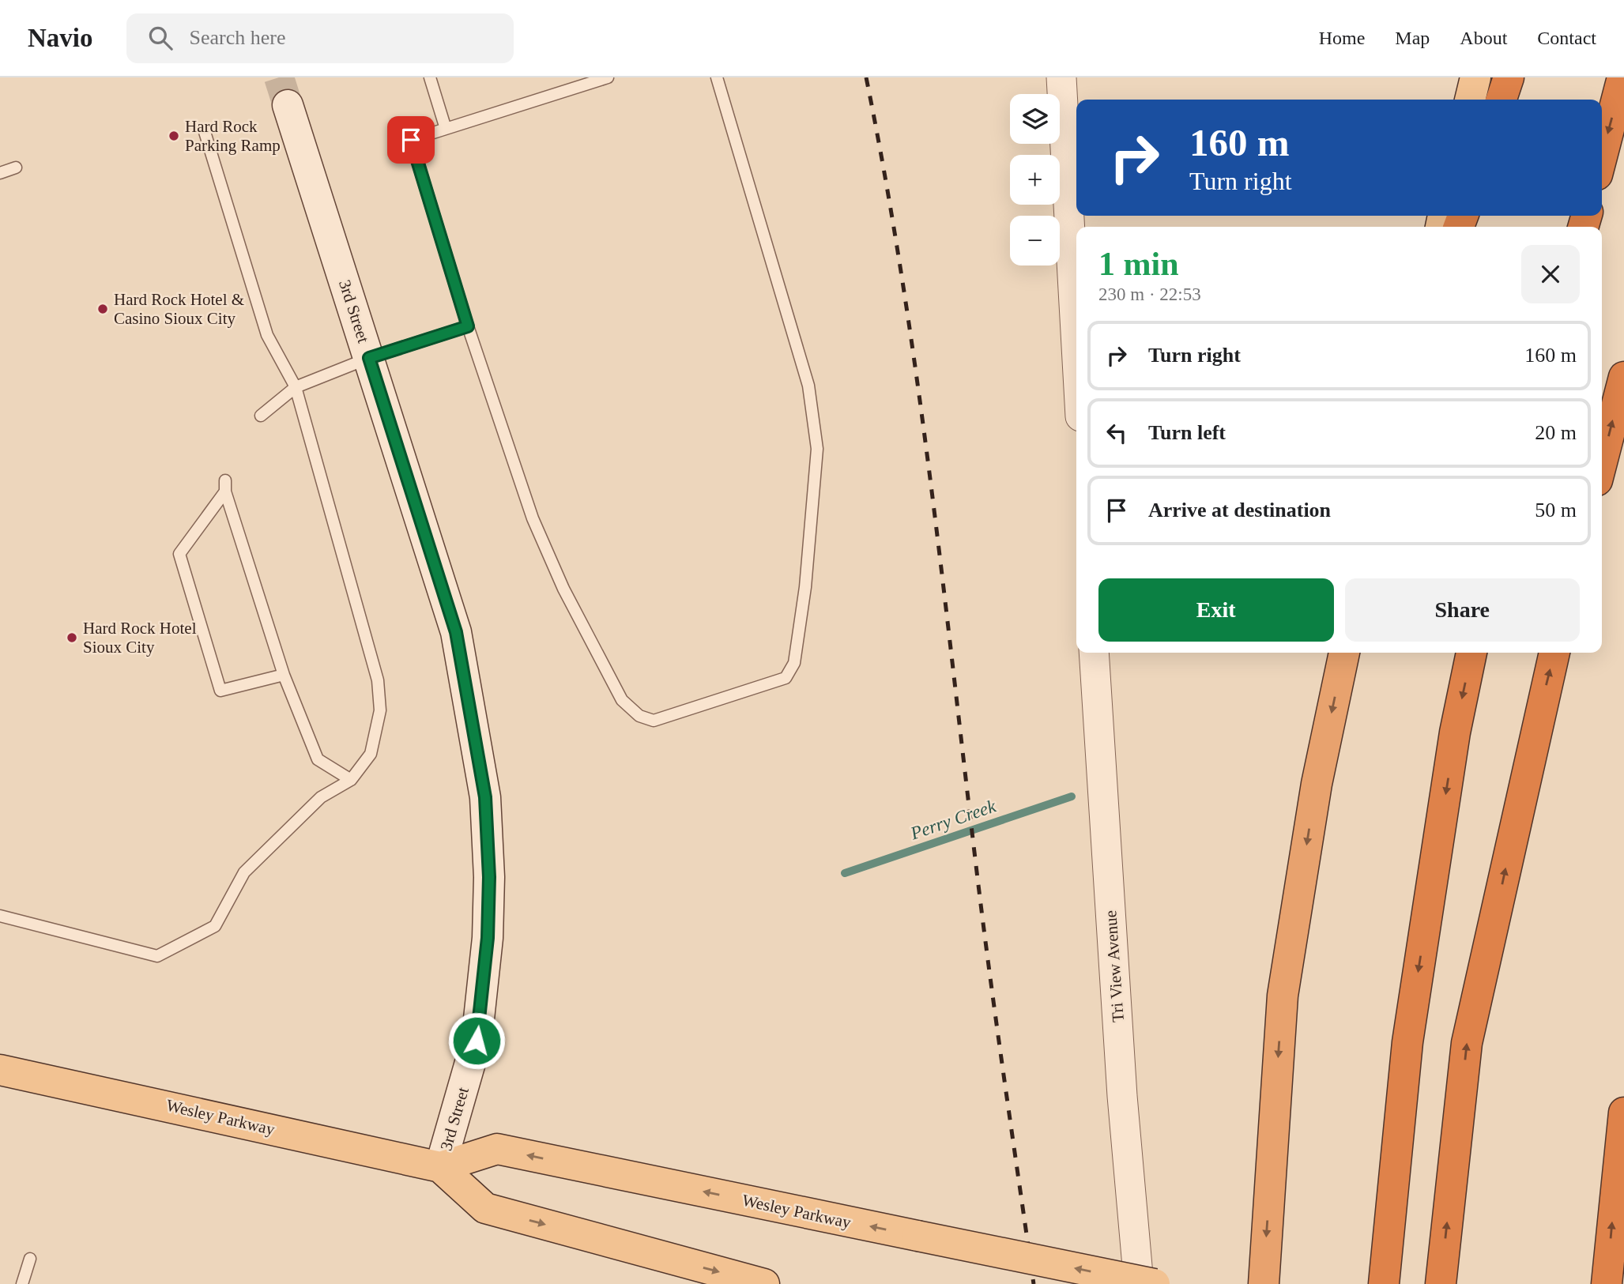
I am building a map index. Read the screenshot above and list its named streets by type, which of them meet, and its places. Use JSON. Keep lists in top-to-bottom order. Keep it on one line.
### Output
{"streets":{"main road":["3rd Street","Wesley Parkway"],"street":["Tri View Avenue"]},"crossings":[["3rd Street","Wesley Parkway"]],"water":["Perry Creek"],"places":["Hard Rock Parking Ramp","Hard Rock Hotel & Casino Sioux City","Hard Rock Hotel Sioux City"],"page":{"header":"Navio","search":"Search here","nav":["Home","Map","About","Contact"],"map_buttons":["+","−"],"turn":["160 m","Turn right"],"heading":["1 min","230 m · 22:53"],"list":[{"name":"Turn right","value":"160 m"},{"name":"Turn left","value":"20 m"},{"name":"Arrive at destination","value":"50 m"}],"buttons":["Exit","Share"]}}
